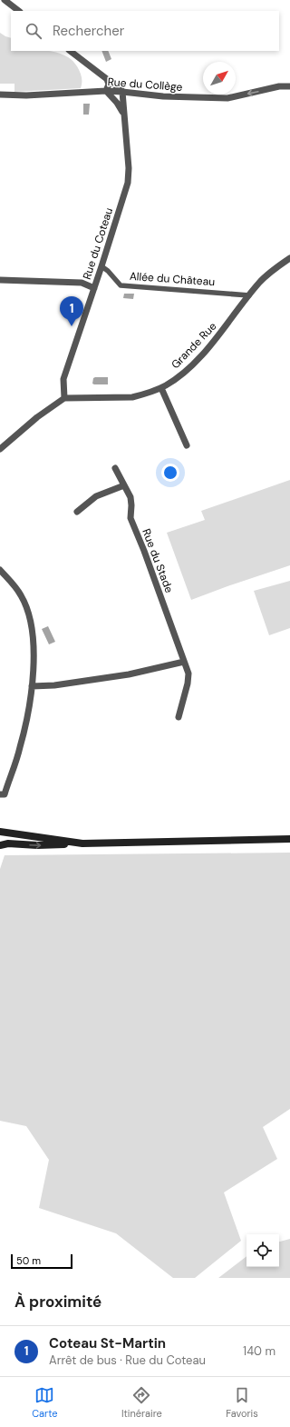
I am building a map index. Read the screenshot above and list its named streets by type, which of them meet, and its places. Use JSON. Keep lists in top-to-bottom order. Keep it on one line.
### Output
{"streets":{"street":["Rue du Collège","Rue du Coteau","Allée du Château","Grande Rue","Rue du Stade"]},"crossings":[["Rue du Collège","Rue du Coteau"],["Rue du Coteau","Allée du Château"],["Rue du Coteau","Grande Rue"],["Allée du Château","Grande Rue"]],"one_way":["Rue du Collège"],"scale_bar":"50 m","north":"top right","page":{"search":"Rechercher","pins":"1","scale":"50 m","heading":"À proximité","list":[{"mark":"1","name":"Coteau St-Martin","note":"Arrêt de bus · Rue du Coteau","value":"140 m"}],"nav":["Carte","Itinéraire","Favoris"]}}
